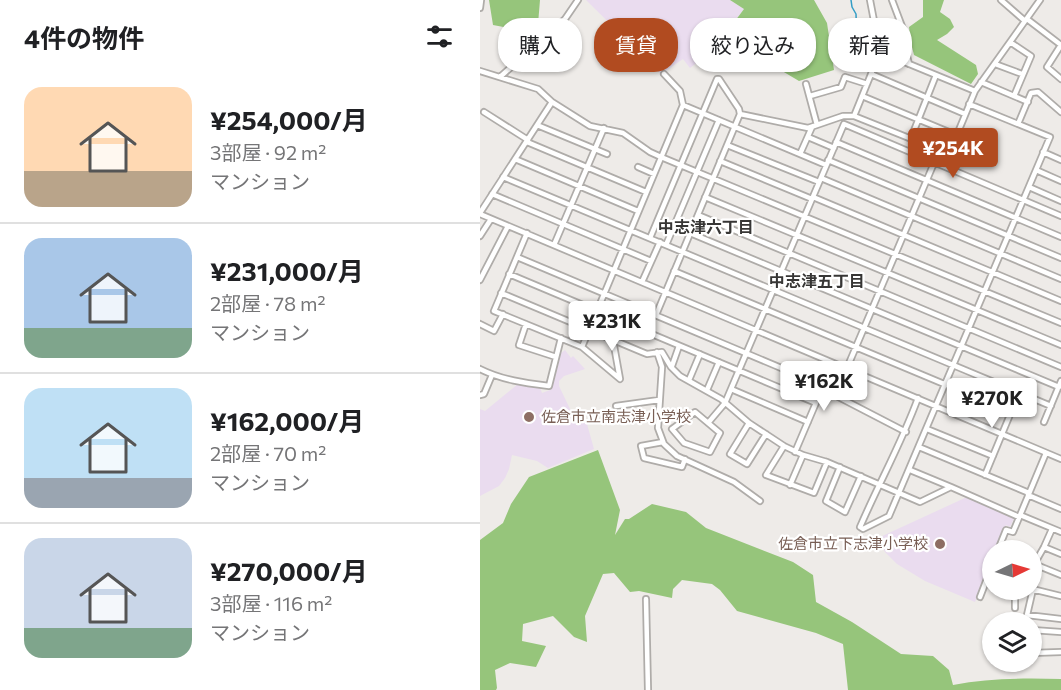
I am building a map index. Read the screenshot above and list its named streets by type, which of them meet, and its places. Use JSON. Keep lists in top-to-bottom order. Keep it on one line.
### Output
{"districts":["中志津六丁目","中志津五丁目"],"places":["佐倉市立南志津小学校","佐倉市立下志津小学校"],"north":"right","page":{"heading":"4件の物件","chip":["購入","賃貸","絞り込み","新着"],"list":[{"name":"¥254,000/月","note":"3部屋 · 92 m² · マンション"},{"name":"¥231,000/月","note":"2部屋 · 78 m² · マンション"},{"name":"¥162,000/月","note":"2部屋 · 70 m² · マンション"},{"name":"¥270,000/月","note":"3部屋 · 116 m² · マンション"}],"price":["¥254K","¥231K","¥162K","¥270K"]}}
